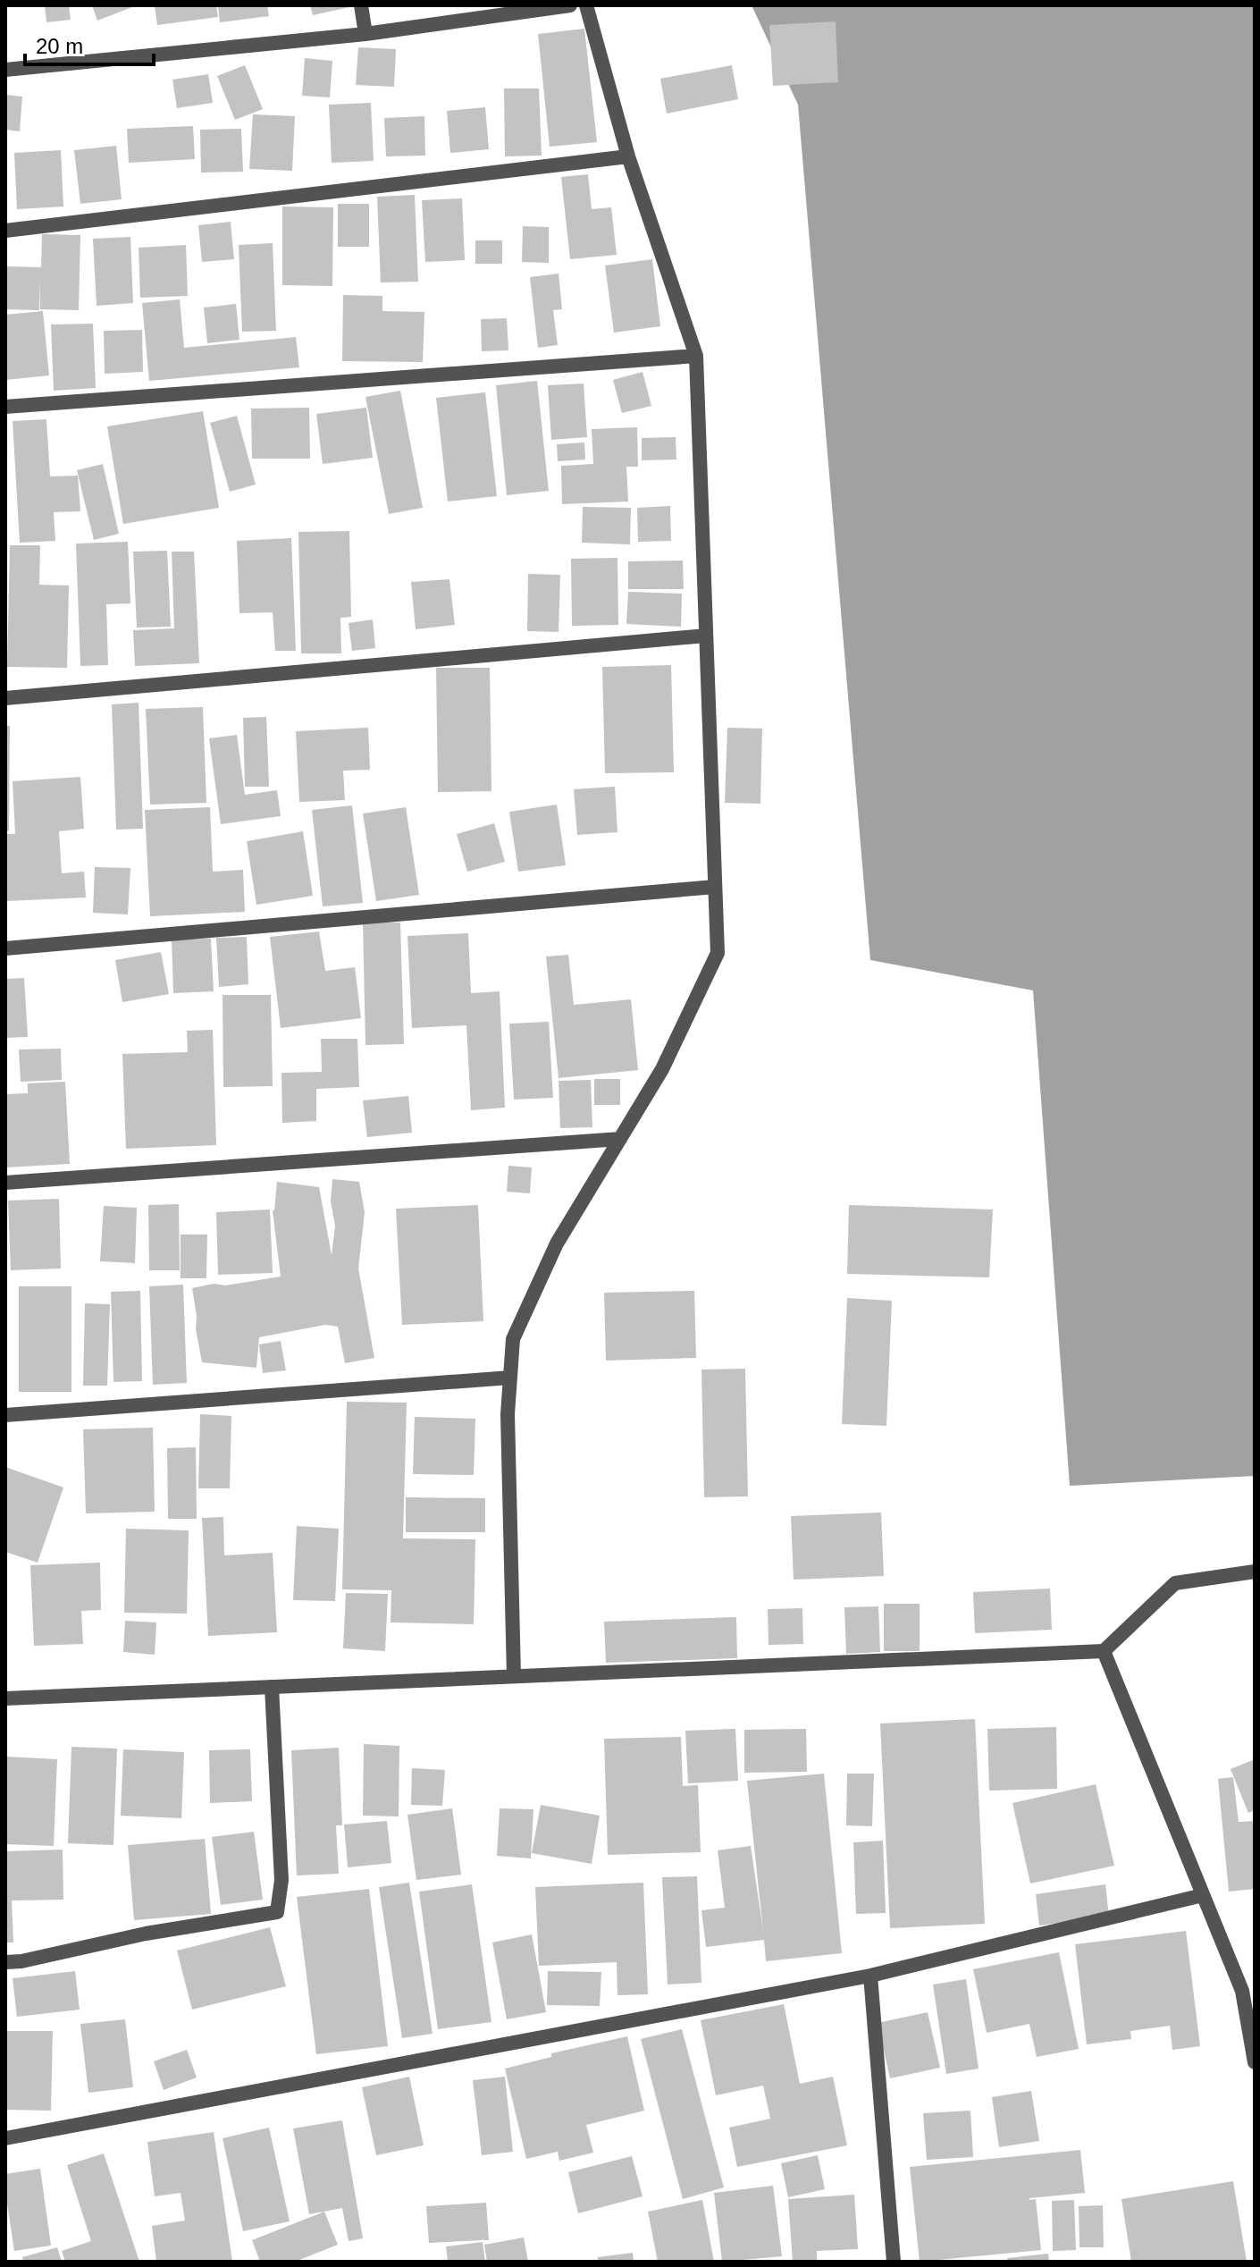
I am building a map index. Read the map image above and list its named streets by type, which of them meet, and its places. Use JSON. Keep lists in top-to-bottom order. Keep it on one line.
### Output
{"scale_bar":"20 m"}
